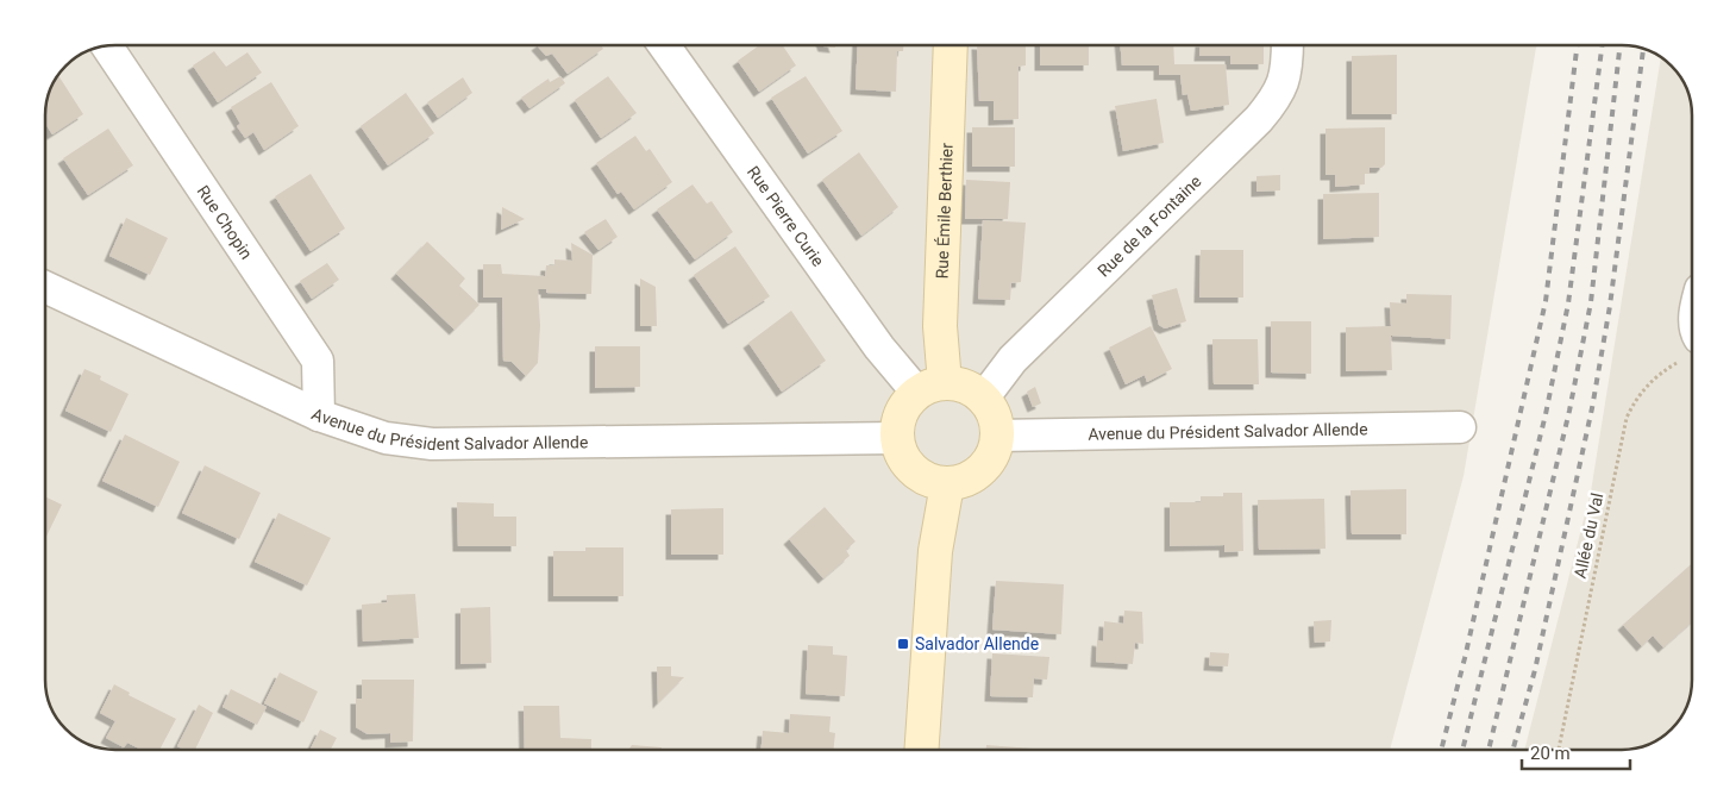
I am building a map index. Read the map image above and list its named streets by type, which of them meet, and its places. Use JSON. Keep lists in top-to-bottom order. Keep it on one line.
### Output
{"streets":{"street":["Rue Émile Berthier","Rue Pierre Curie","Rue Chopin","Rue de la Fontaine","Avenue du Président Salvador Allende"],"path":["Allée du Val"]},"crossings":[["Rue Émile Berthier","Rue Pierre Curie"],["Rue Émile Berthier","Rue de la Fontaine"],["Rue Émile Berthier","Avenue du Président Salvador Allende"],["Rue Pierre Curie","Rue de la Fontaine"],["Rue Pierre Curie","Avenue du Président Salvador Allende"],["Rue Chopin","Avenue du Président Salvador Allende"],["Rue de la Fontaine","Avenue du Président Salvador Allende"]],"places":{"transit":["Salvador Allende"]},"scale_bar":"20 m"}
